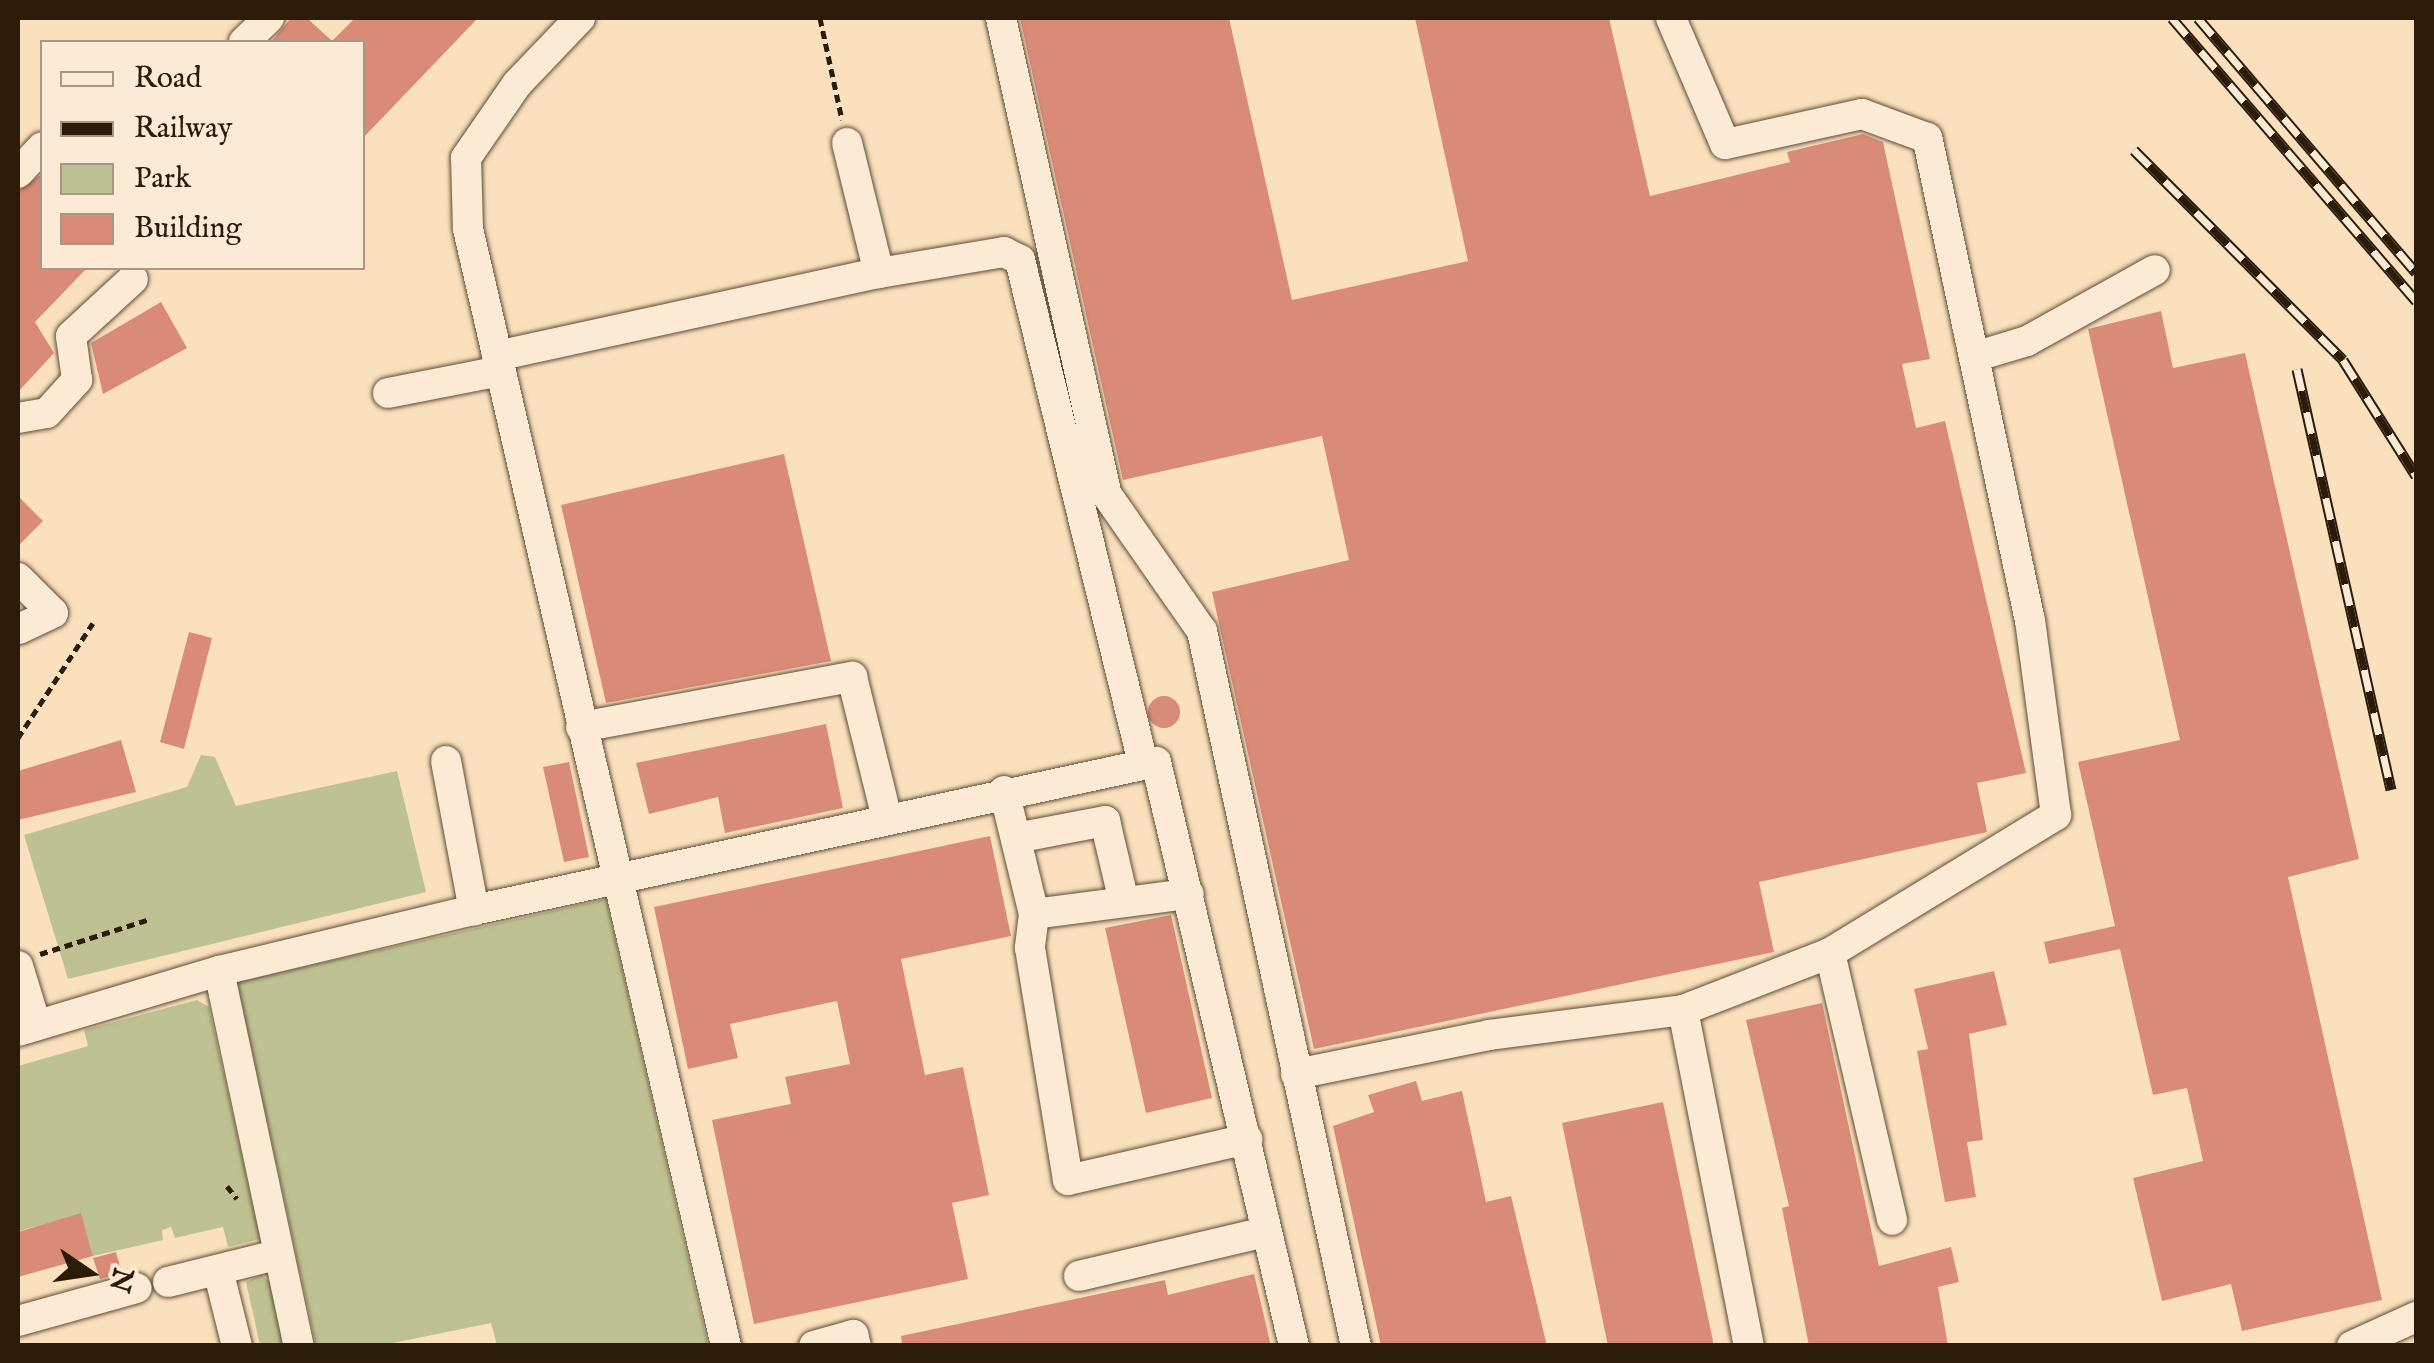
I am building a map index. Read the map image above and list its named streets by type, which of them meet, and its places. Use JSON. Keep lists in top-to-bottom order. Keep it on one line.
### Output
{"legend":["Road","Railway","Park","Building"],"north":"right"}
